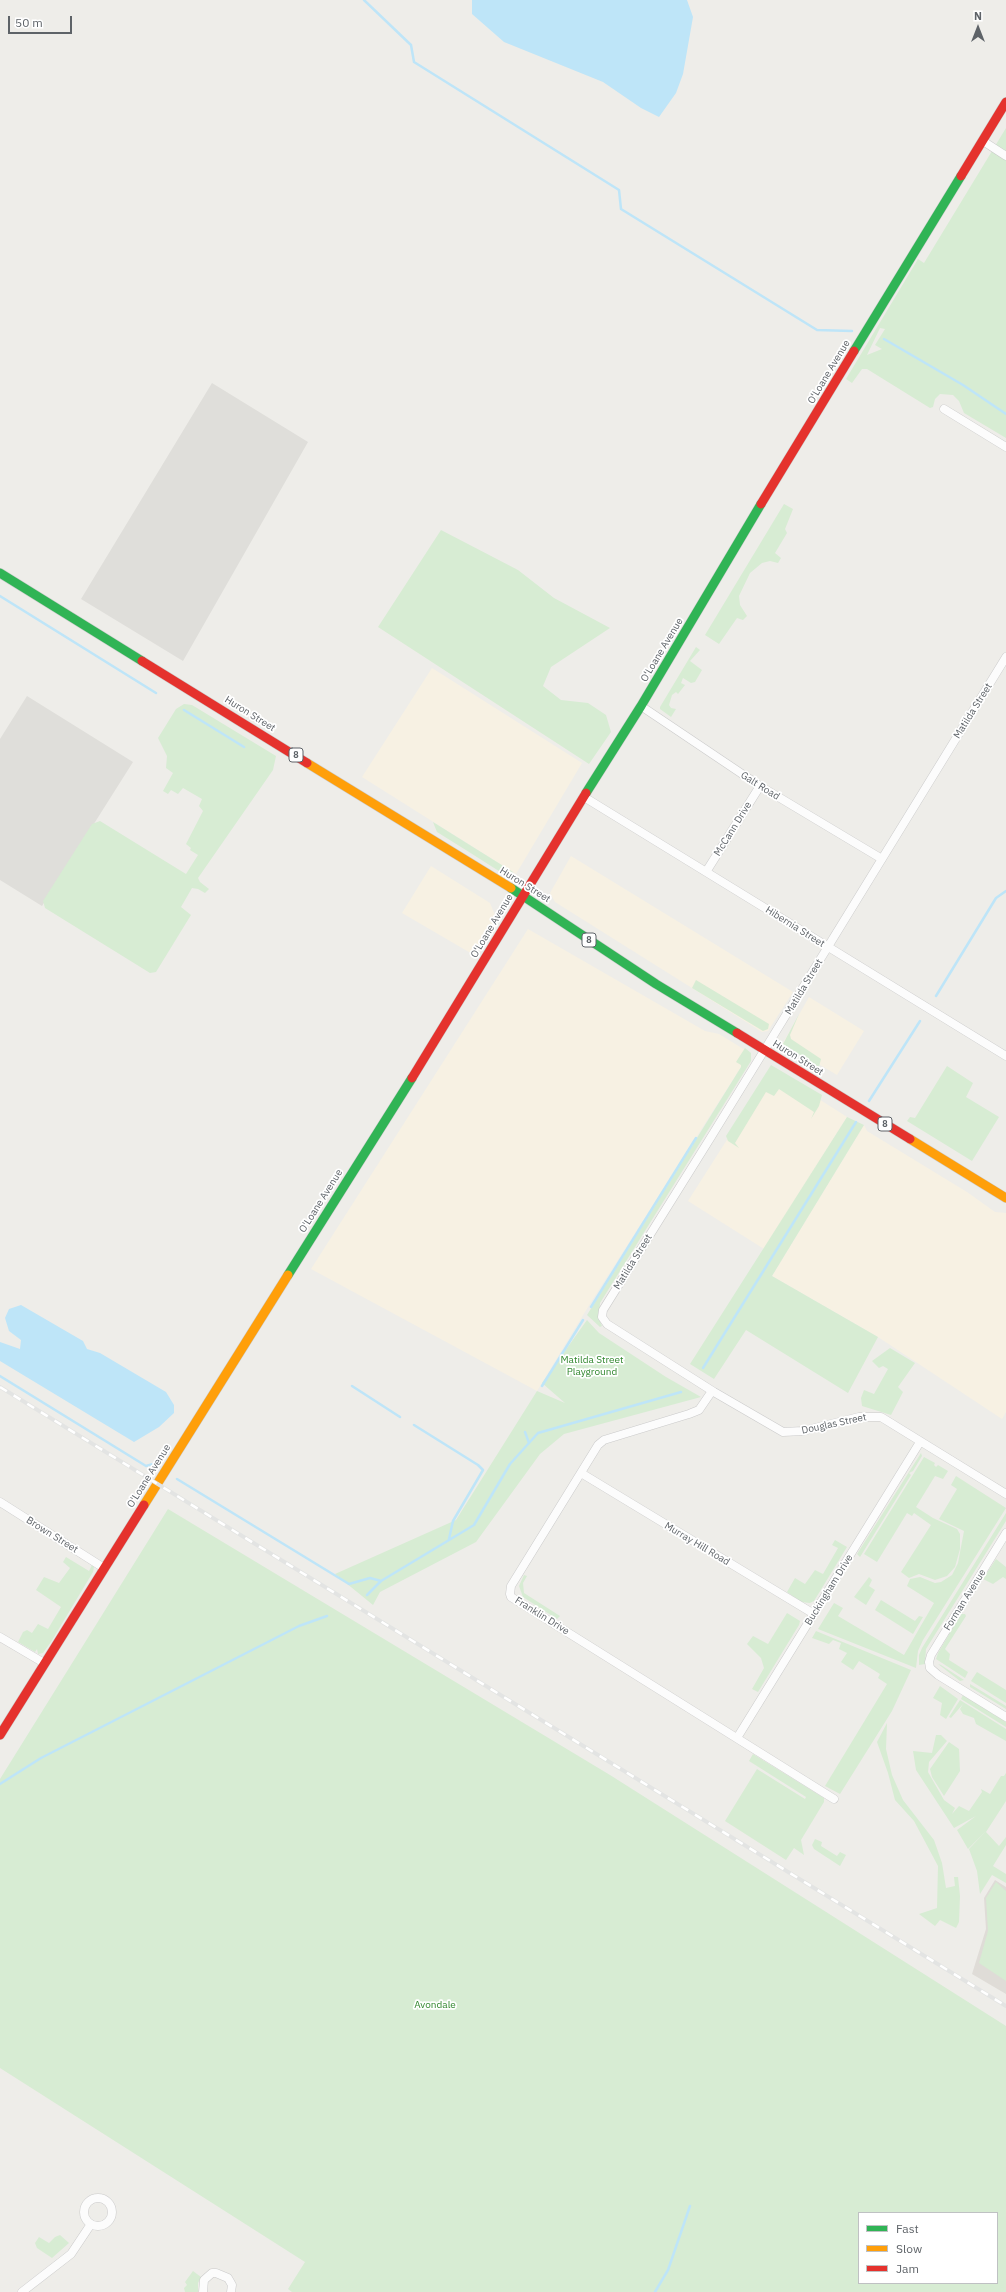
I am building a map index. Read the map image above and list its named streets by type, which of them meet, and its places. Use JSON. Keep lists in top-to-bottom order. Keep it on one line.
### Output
{"streets":{"main road":["O'Loane Avenue","Huron Street","8"],"street":["Matilda Street","Galt Road","McCann Drive","Hibernia Street","Douglas Street","Brown Street","Murray Hill Road","Buckingham Drive","Forman Avenue","Franklin Drive"]},"crossings":[["O'Loane Avenue","Huron Street"],["O'Loane Avenue","Galt Road"],["O'Loane Avenue","Hibernia Street"],["O'Loane Avenue","Brown Street"],["Matilda Street","Huron Street"],["Matilda Street","Galt Road"],["Matilda Street","Hibernia Street"],["Matilda Street","Douglas Street"],["Galt Road","McCann Drive"],["McCann Drive","Hibernia Street"],["Douglas Street","Buckingham Drive"],["Douglas Street","Franklin Drive"],["Murray Hill Road","Buckingham Drive"],["Murray Hill Road","Franklin Drive"],["Buckingham Drive","Franklin Drive"]],"parks":["Matilda Street Playground","Avondale"],"legend":["Fast","Slow","Jam"],"scale_bar":"50 m","north":"top"}
